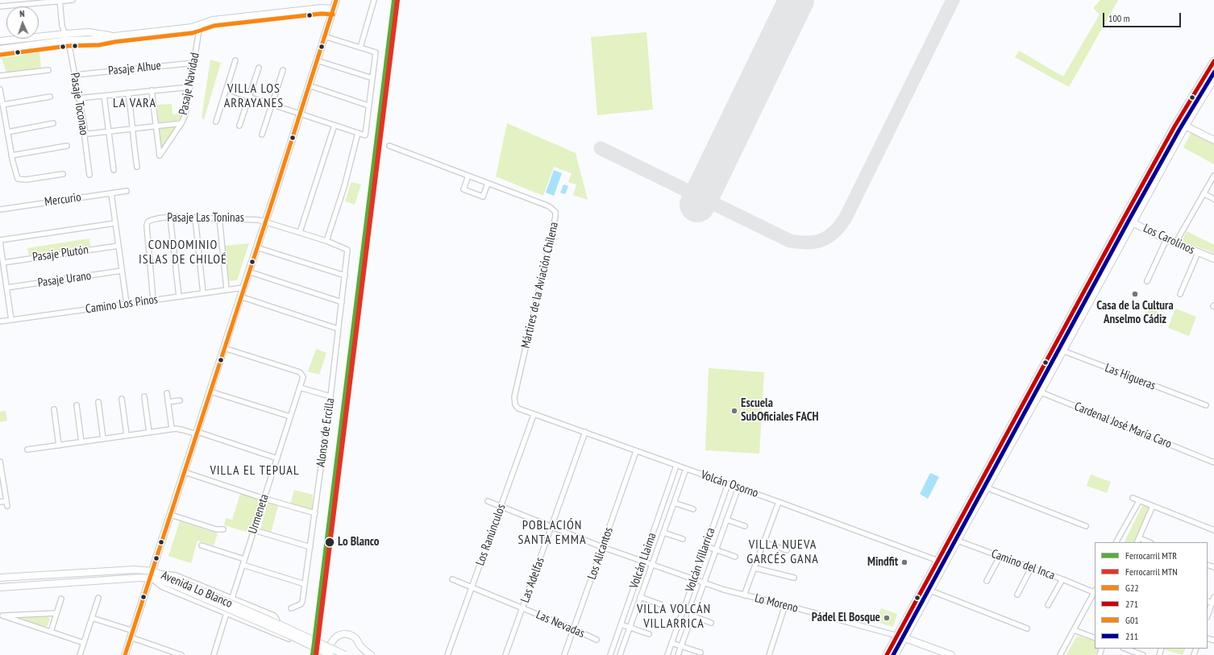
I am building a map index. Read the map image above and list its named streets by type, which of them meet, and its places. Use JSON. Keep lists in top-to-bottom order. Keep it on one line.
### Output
{"streets":{"main road":["Los Carolinos","Avenida Lo Blanco","Lo Moreno"],"street":["Pasaje Alhue","Pasaje Navidad","Pasaje Toconao","Mercurio","Pasaje Las Toninas","Pasaje Plutón","Pasaje Urano","Mártires de la Aviación Chilena","Camino Los Pinos","Las Higueras","Cardenal José María Caro","Alonso de Ercilla","Volcán Osorno","Urmeneta","Los Ranúnculos","Los Alicantos","Volcán Villarrica","Volcán Llaima","Camino del Inca","Las Adelfas","Las Nevadas"]},"crossings":[["Pasaje Alhue","Pasaje Navidad"],["Pasaje Alhue","Pasaje Toconao"],["Pasaje Las Toninas","Camino Los Pinos"],["Pasaje Las Toninas","Alonso de Ercilla"],["Mártires de la Aviación Chilena","Volcán Osorno"],["Volcán Osorno","Los Ranúnculos"],["Volcán Osorno","Los Alicantos"],["Volcán Osorno","Volcán Villarrica"],["Volcán Osorno","Volcán Llaima"],["Volcán Osorno","Las Adelfas"],["Los Ranúnculos","Lo Moreno"],["Los Ranúnculos","Las Nevadas"],["Los Alicantos","Lo Moreno"],["Los Alicantos","Las Nevadas"],["Volcán Villarrica","Lo Moreno"],["Volcán Llaima","Lo Moreno"],["Las Adelfas","Lo Moreno"],["Las Adelfas","Las Nevadas"]],"districts":["VILLA LOS ARRAYANES","LA VARA","CONDOMINIO ISLAS DE CHILOÉ","VILLA EL TEPUAL","POBLACIÓN SANTA EMMA","VILLA NUEVA GARCÉS GANA","VILLA VOLCÁN VILLARRICA"],"places":["Casa de la Cultura Anselmo Cádiz","Escuela SubOficiales FACH","Lo Blanco","Mindfit","Pádel El Bosque"],"lines":["rail line MTR","rail line MTN","transit line G22","transit line G01","transit line 271","transit line 211"],"legend":["Ferrocarril MTR","Ferrocarril MTN","G22","271","G01","211"],"scale_bar":"100 m","north":"top"}
